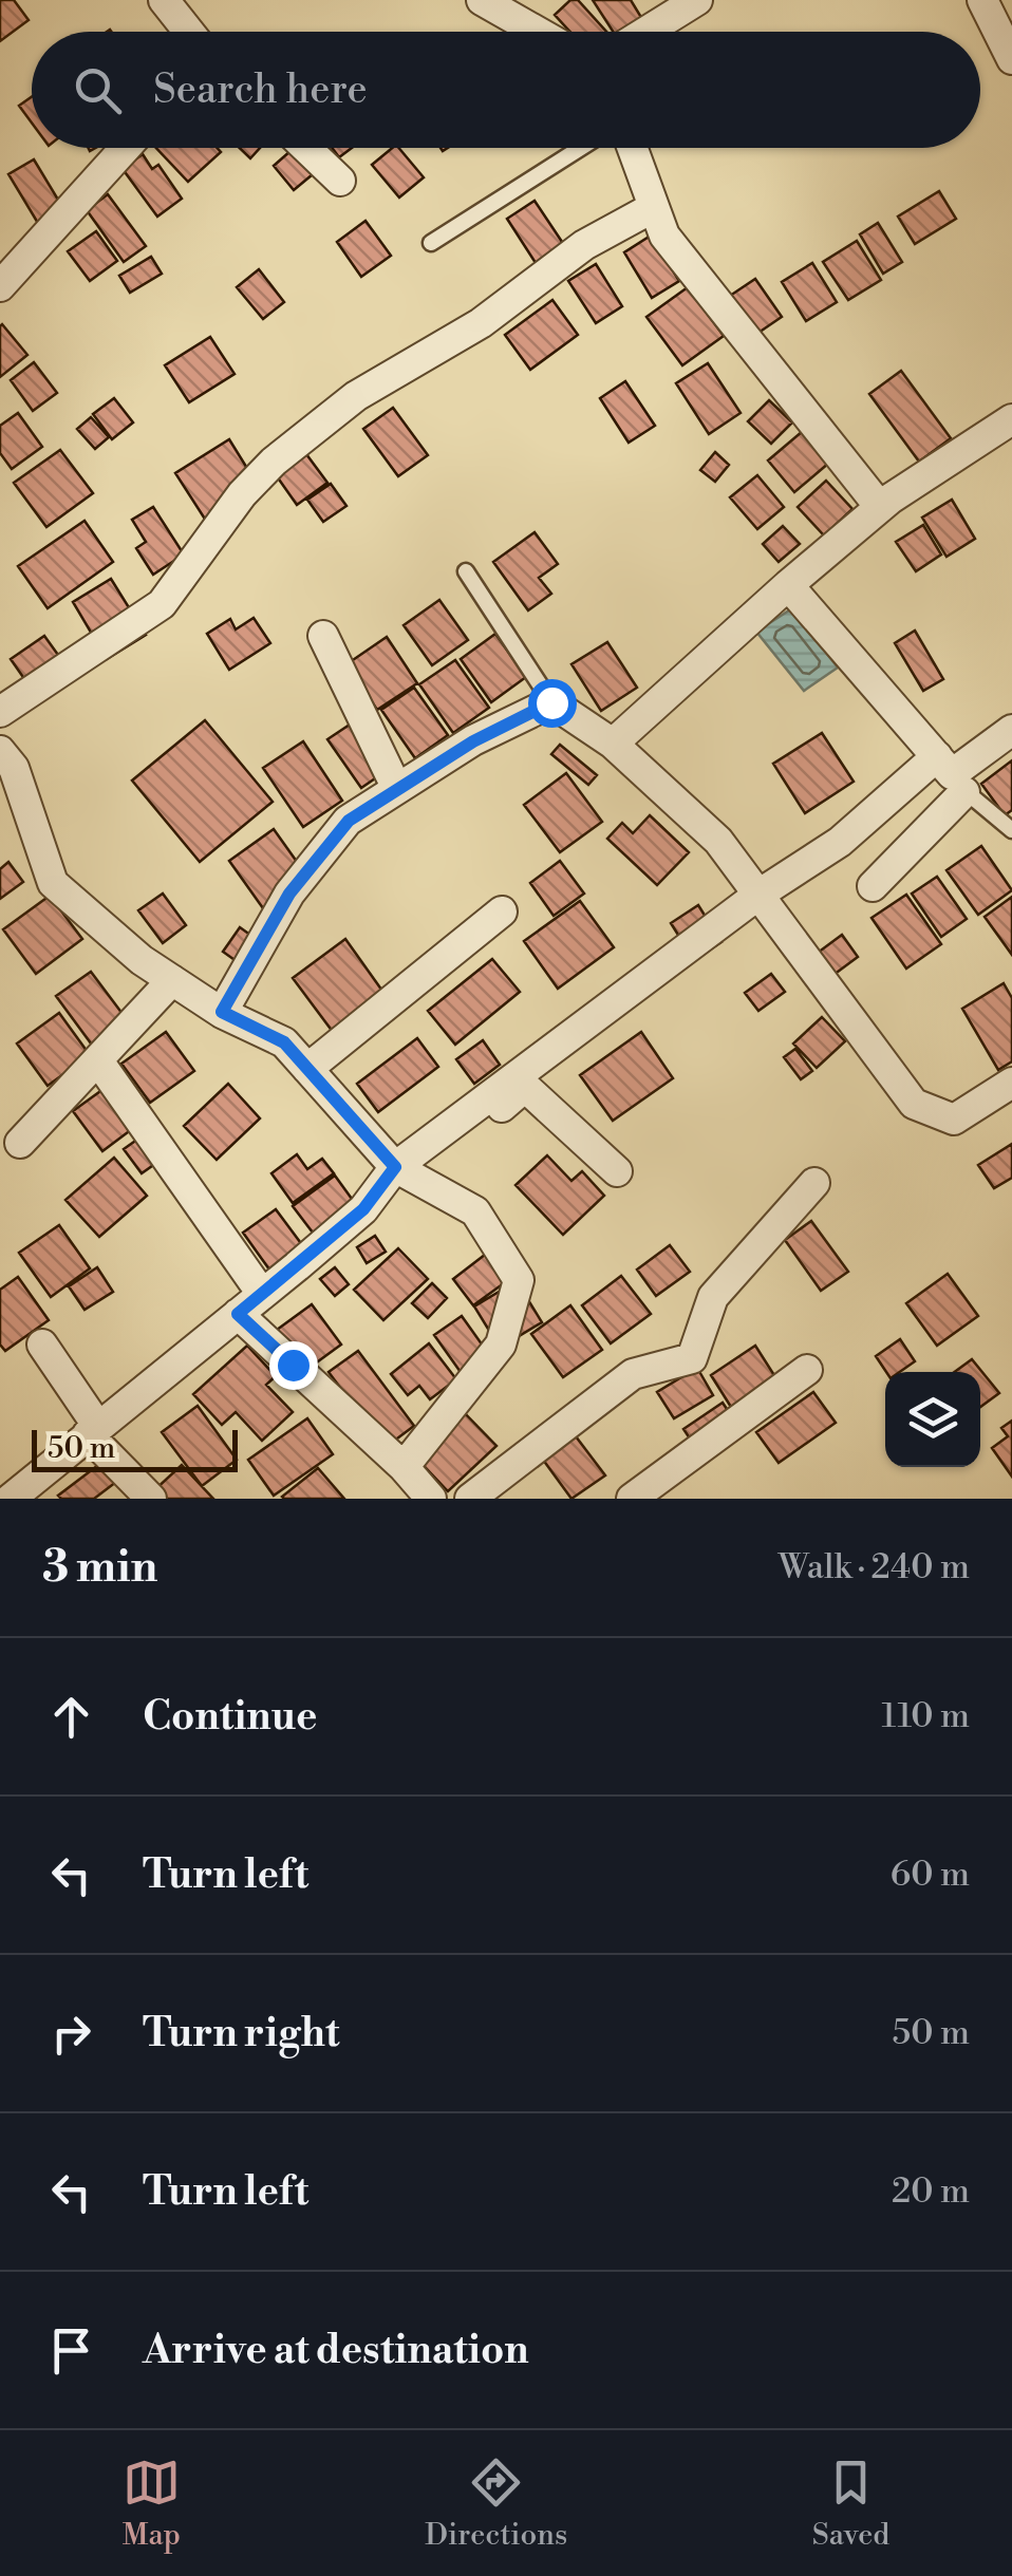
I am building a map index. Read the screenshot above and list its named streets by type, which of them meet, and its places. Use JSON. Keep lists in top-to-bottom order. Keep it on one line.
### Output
{"scale_bar":"50 m","page":{"search":"Search here","scale":"50 m","heading":["3 min","Walk · 240 m"],"list":[["Continue","110 m"],["Turn left","60 m"],["Turn right","50 m"],["Turn left","20 m"],"Arrive at destination"],"nav":["Map","Directions","Saved"]}}
